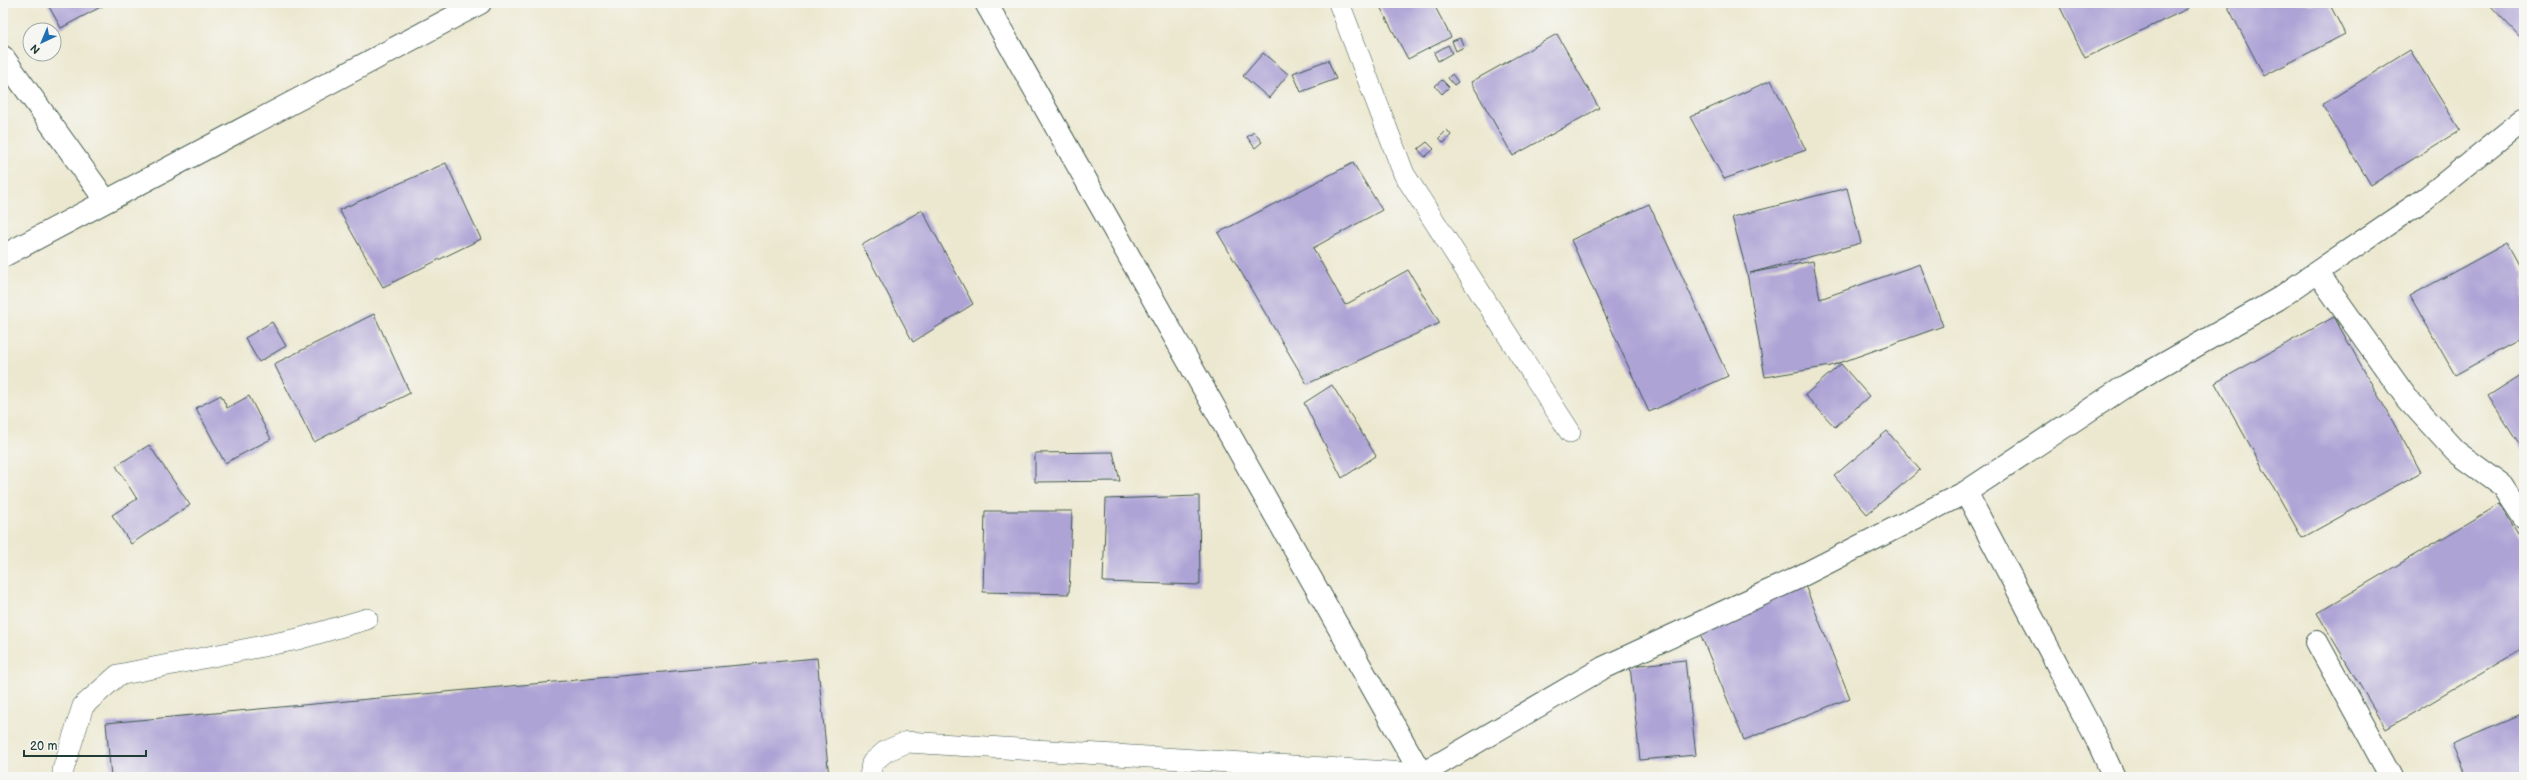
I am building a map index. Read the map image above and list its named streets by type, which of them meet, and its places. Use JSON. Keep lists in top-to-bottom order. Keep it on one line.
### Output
{"scale_bar":"20 m","north":"bottom left"}
